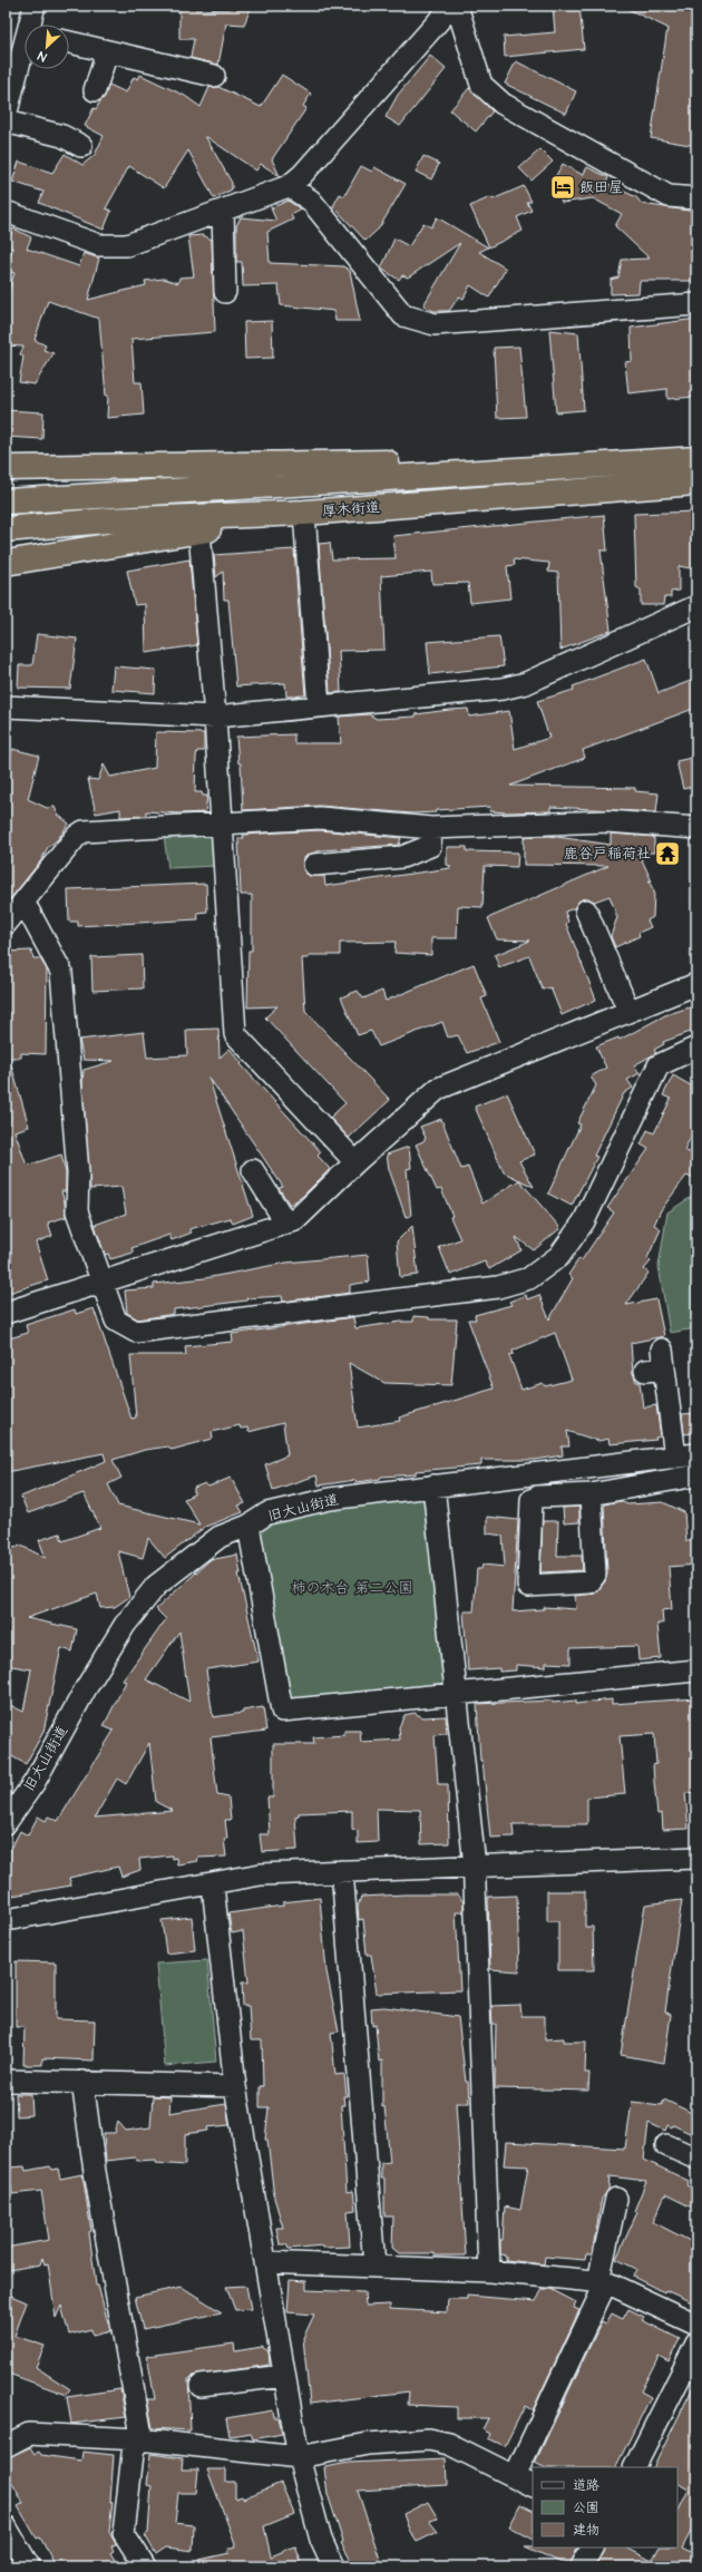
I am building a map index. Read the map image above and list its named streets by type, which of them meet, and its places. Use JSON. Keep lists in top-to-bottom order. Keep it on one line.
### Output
{"streets":{"highway":["厚木街道"],"street":["旧大山街道"]},"parks":["柿の木台 第二公園"],"places":{"hotel":["飯田屋"],"temple":["鹿谷戸稲荷社"]},"legend":["道路","公園","建物"],"north":"bottom left"}
